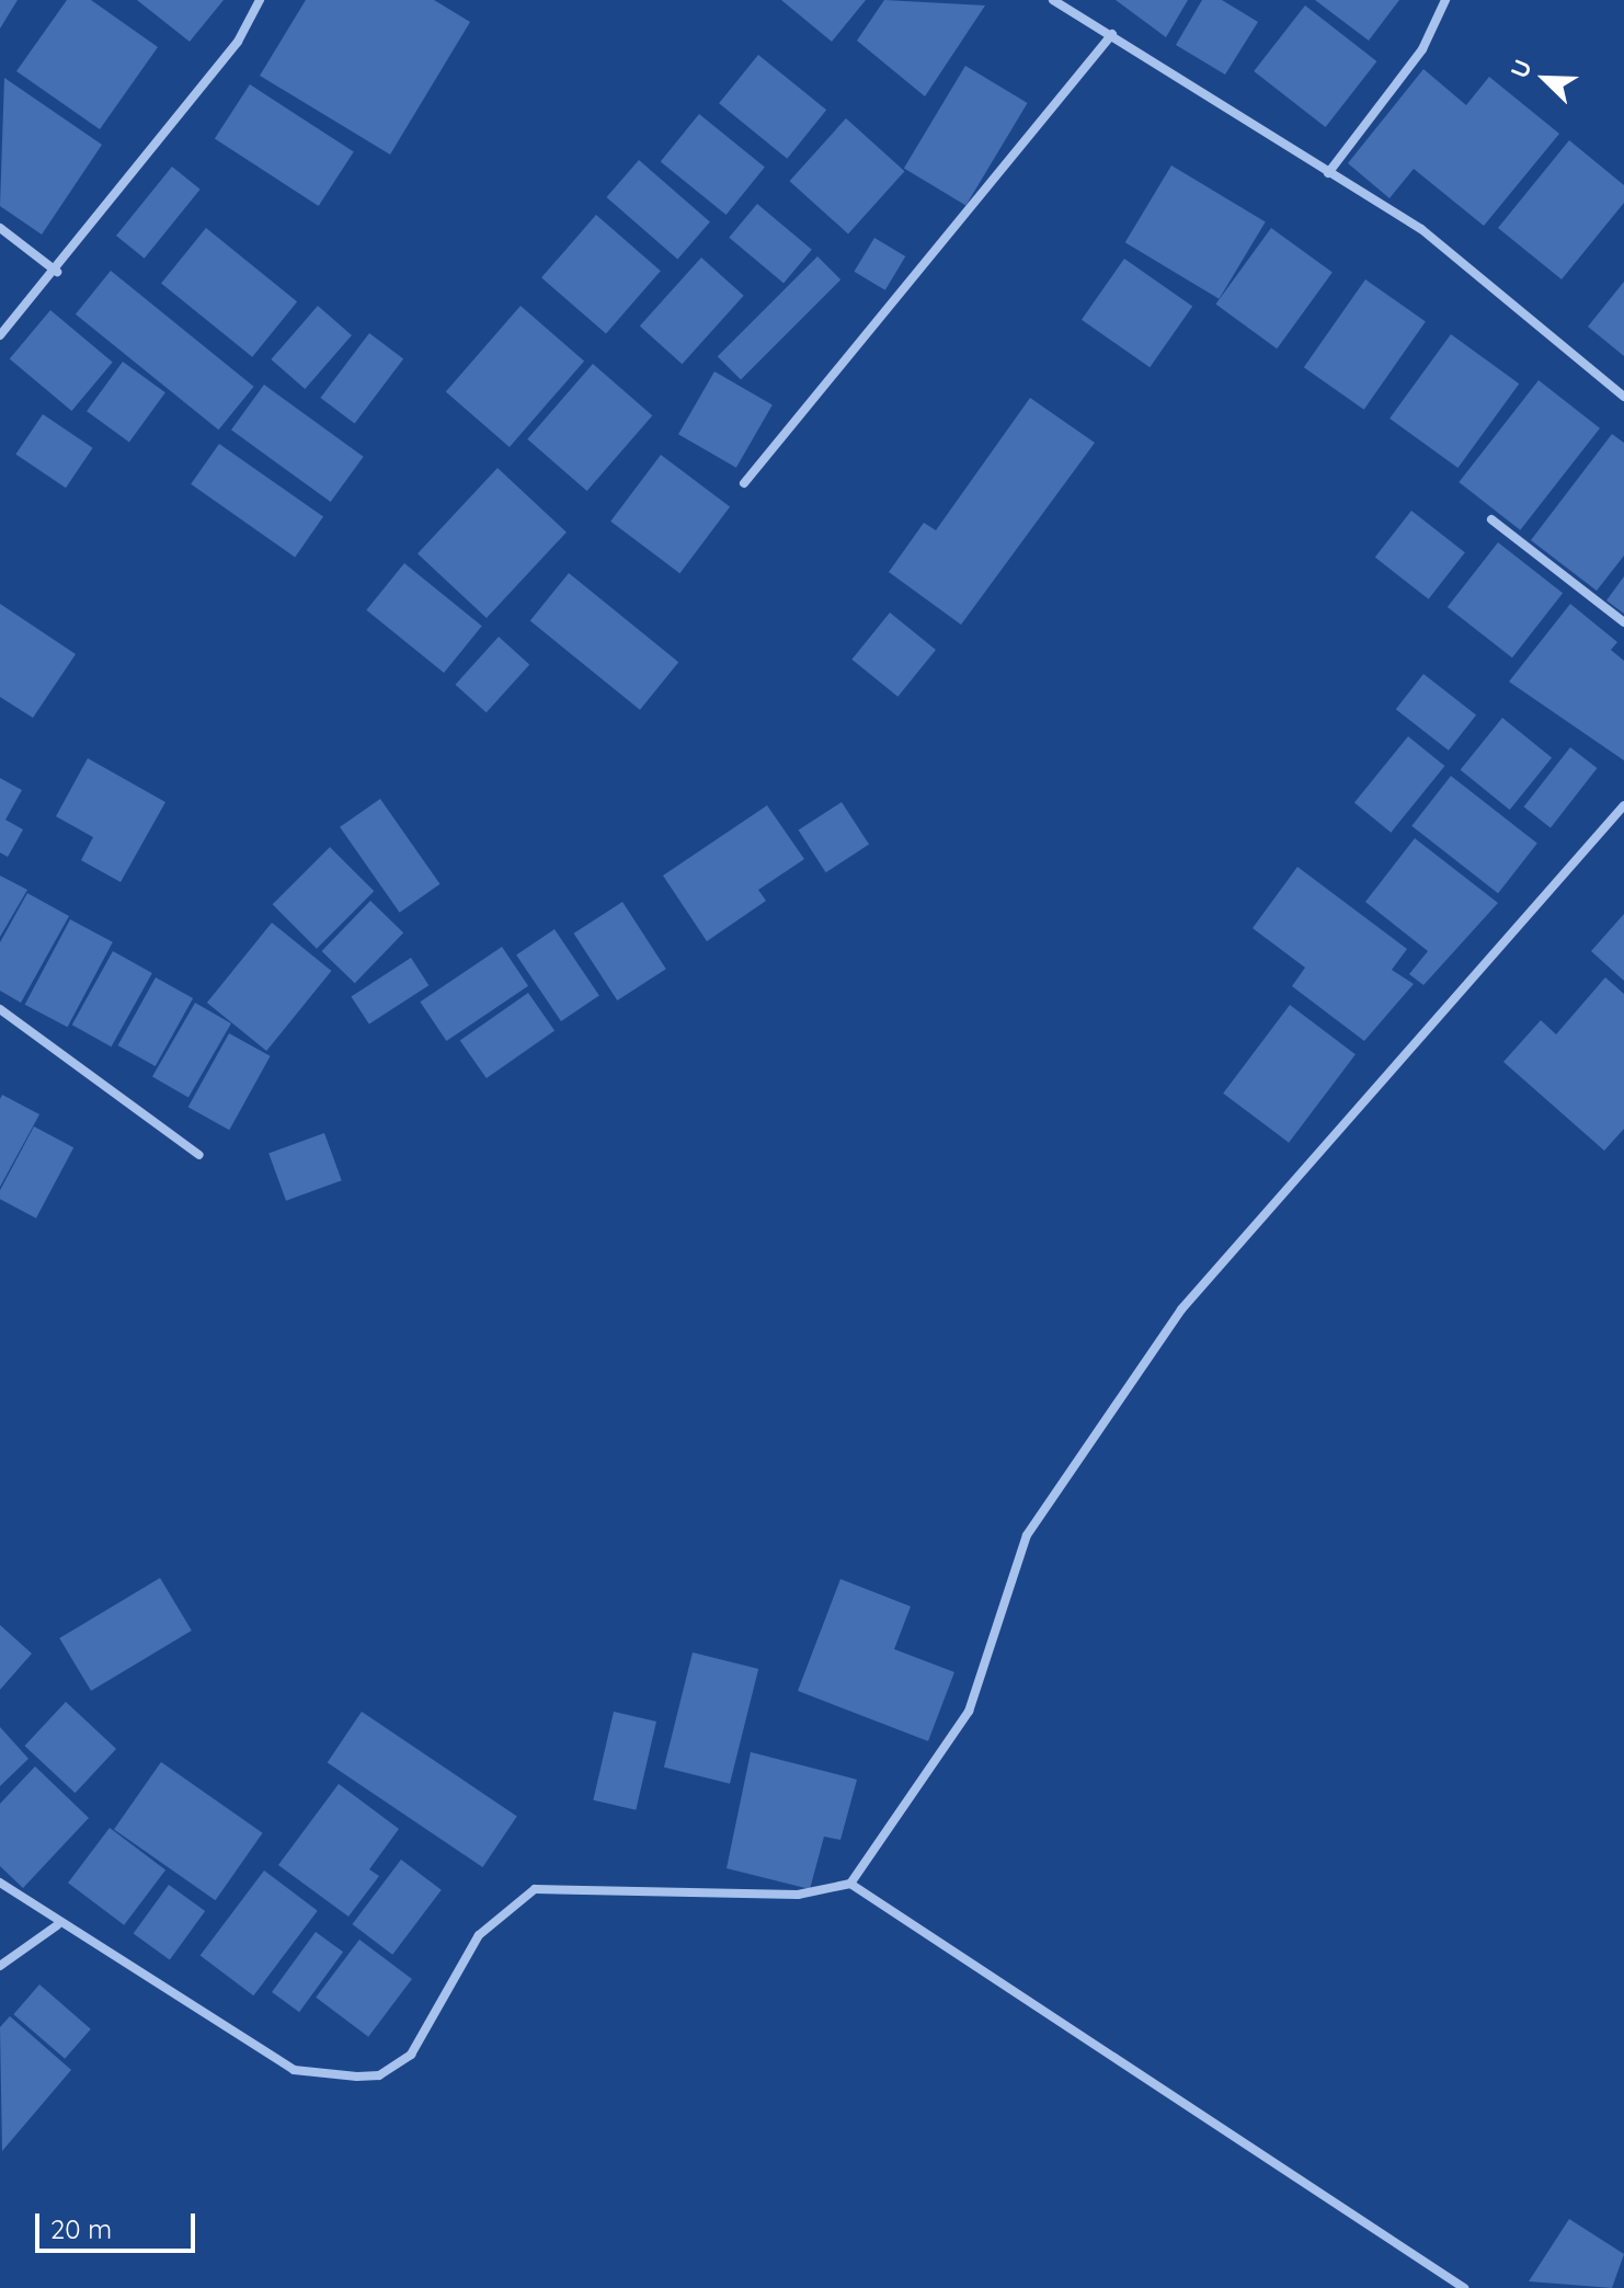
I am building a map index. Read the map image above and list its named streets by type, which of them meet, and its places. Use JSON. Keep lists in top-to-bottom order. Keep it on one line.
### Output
{"scale_bar":"20 m","north":"top left"}
